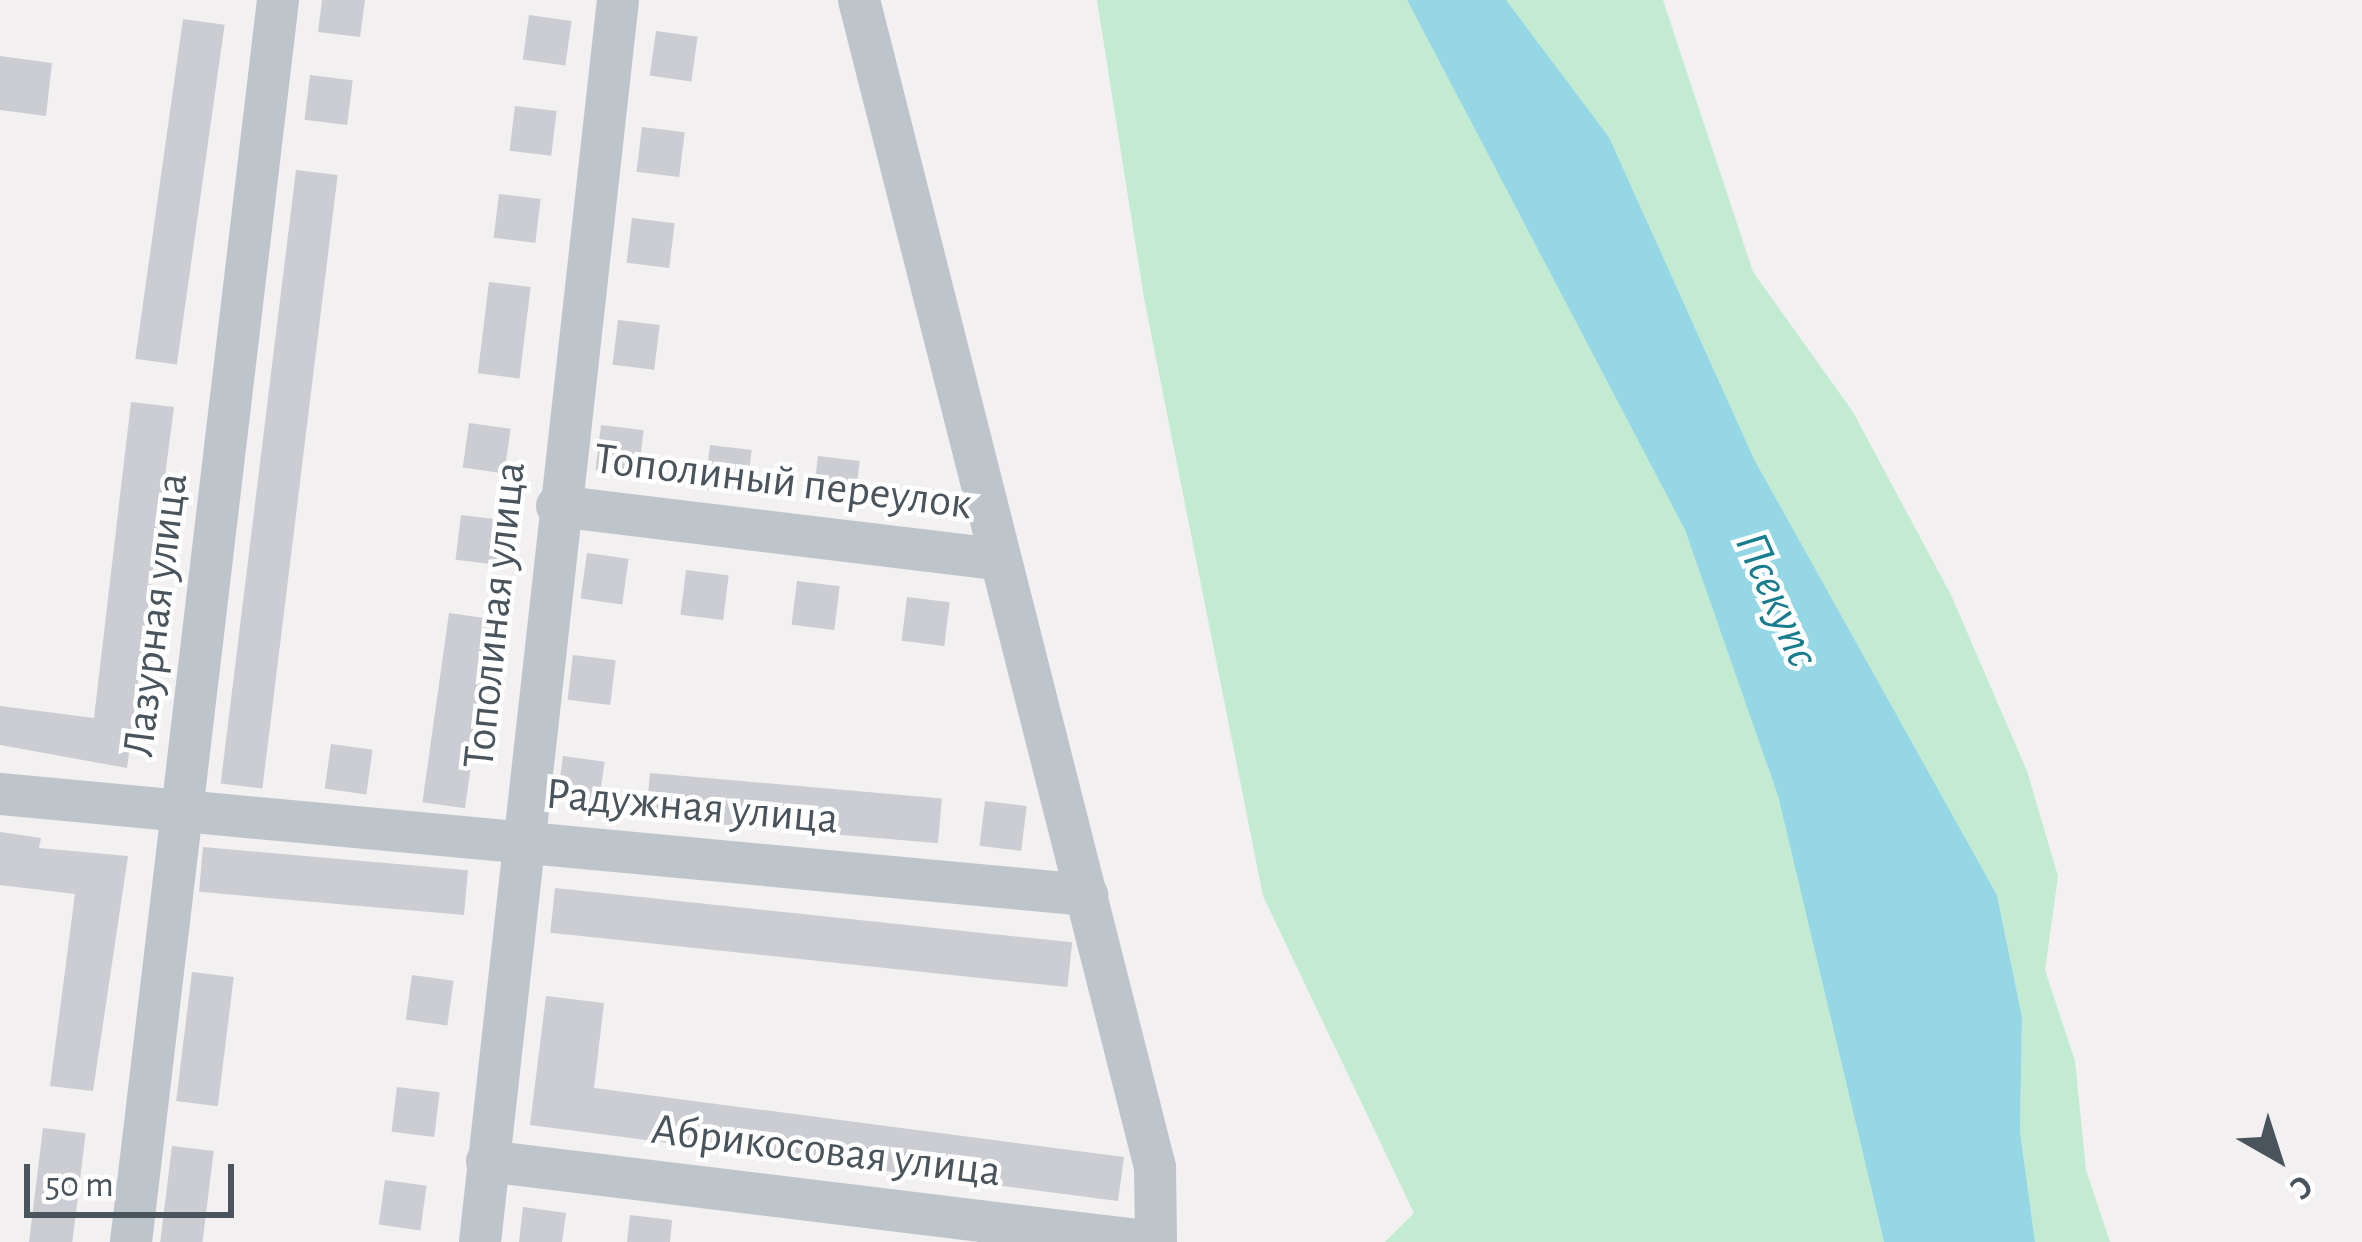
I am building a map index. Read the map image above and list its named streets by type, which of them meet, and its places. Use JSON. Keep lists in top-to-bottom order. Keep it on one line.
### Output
{"streets":{"street":["Тополиный переулок","Лазурная улица","Тополиная улица","Радужная улица","Абрикосовая улица"]},"crossings":[["Тополиный переулок","Тополиная улица"],["Лазурная улица","Радужная улица"],["Тополиная улица","Радужная улица"],["Тополиная улица","Абрикосовая улица"]],"water":["Псекупс"],"scale_bar":"50 m","north":"bottom right"}
